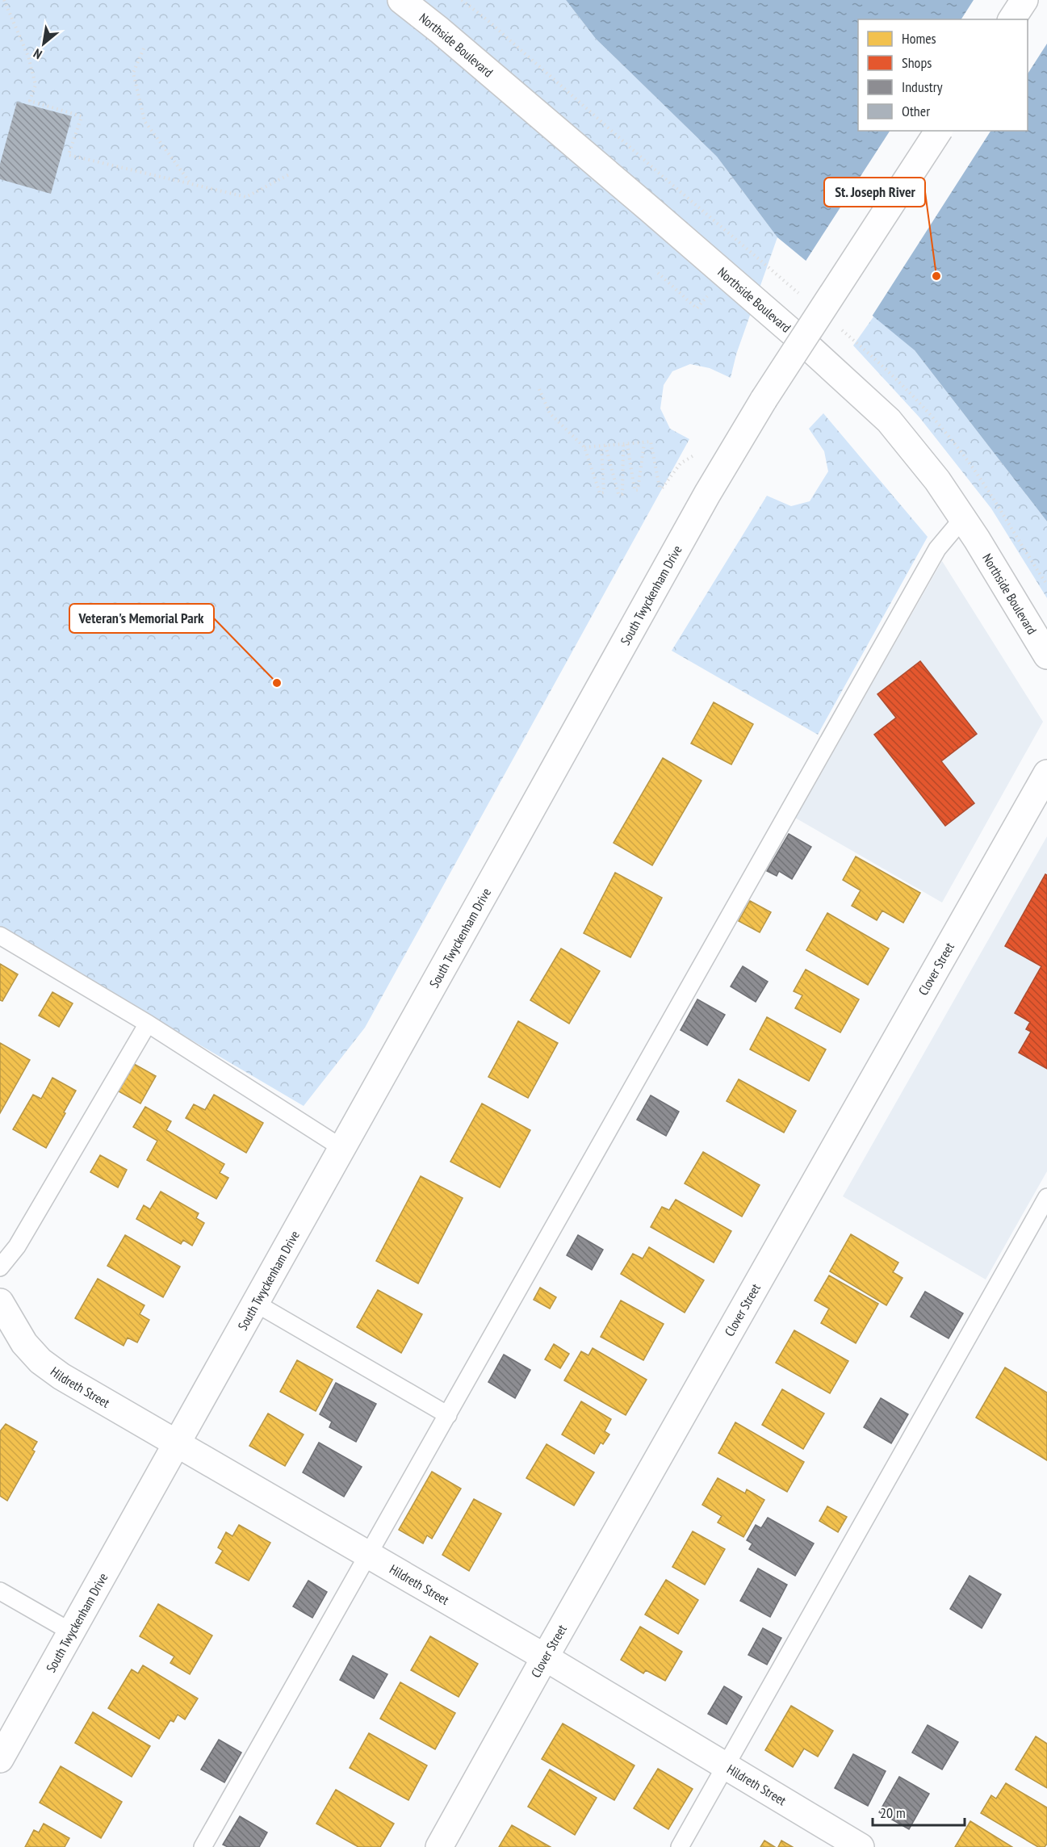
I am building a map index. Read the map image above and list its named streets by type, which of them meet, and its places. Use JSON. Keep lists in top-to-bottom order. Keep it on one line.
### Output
{"streets":{"street":["Northside Boulevard","South Twyckenham Drive","Clover Street","Hildreth Street"]},"crossings":[["South Twyckenham Drive","Hildreth Street"],["Clover Street","Hildreth Street"]],"places":["St. Joseph River","Veteran's Memorial Park"],"legend":["Homes","Shops","Industry","Other"],"scale_bar":"20 m","north":"bottom left"}
